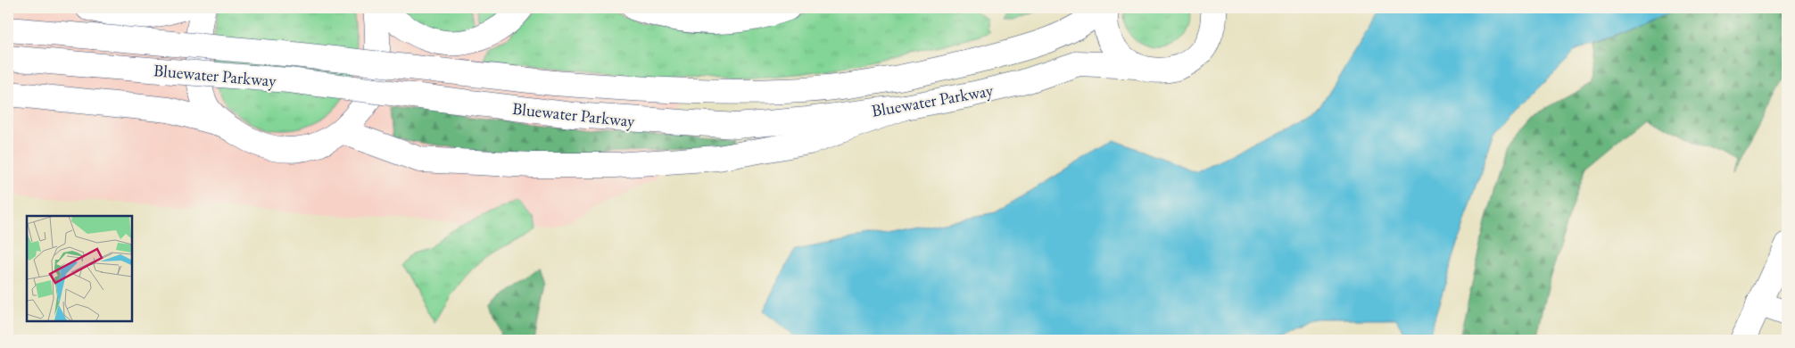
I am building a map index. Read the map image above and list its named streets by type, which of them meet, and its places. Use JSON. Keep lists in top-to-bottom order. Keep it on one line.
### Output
{"streets":{"street":["Bluewater Parkway"]}}
